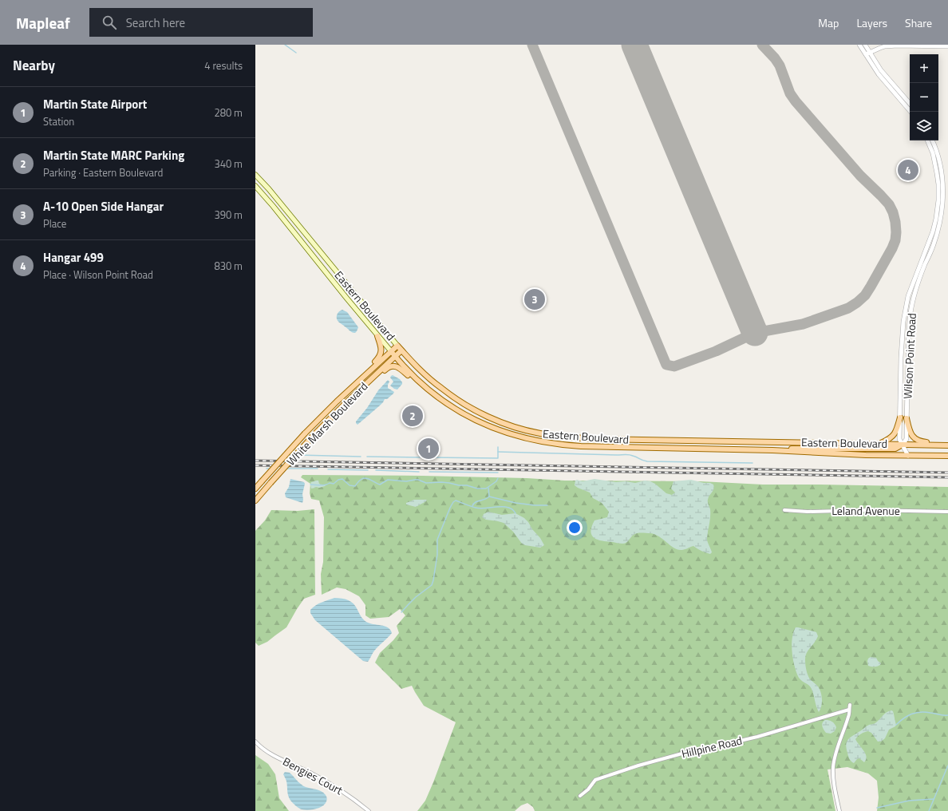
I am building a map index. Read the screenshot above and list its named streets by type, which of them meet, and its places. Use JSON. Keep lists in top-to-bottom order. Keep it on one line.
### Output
{"streets":{"main road":["Eastern Boulevard","White Marsh Boulevard"],"street":["Wilson Point Road","Leland Avenue","Hillpine Road","Bengies Court"]},"crossings":[["Eastern Boulevard","Wilson Point Road"],["Eastern Boulevard","White Marsh Boulevard"]],"page":{"header":"Mapleaf","search":"Search here","nav":["Map","Layers","Share"],"heading":["Nearby","4 results"],"map_buttons":["+","−"],"list":[{"mark":"1","name":"Martin State Airport","note":"Station","value":"280 m"},{"mark":"2","name":"Martin State MARC Parking","note":"Parking · Eastern Boulevard","value":"340 m"},{"mark":"3","name":"A-10 Open Side Hangar","note":"Place","value":"390 m"},{"mark":"4","name":"Hangar 499","note":"Place · Wilson Point Road","value":"830 m"}],"pins":["4","3","2","1"]}}
